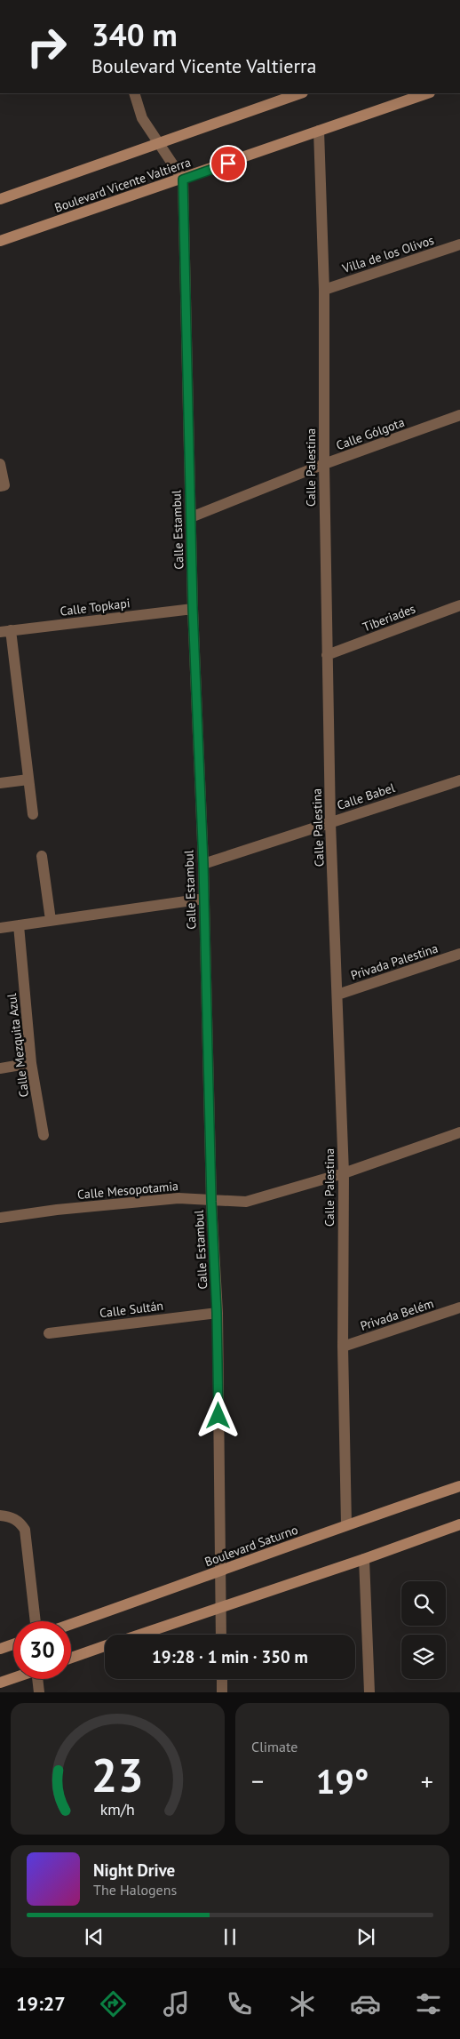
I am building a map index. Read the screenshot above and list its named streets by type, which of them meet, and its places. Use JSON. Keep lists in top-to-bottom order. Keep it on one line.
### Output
{"streets":{"street":["Boulevard Vicente Valtierra","Villa de los Olivos","Calle Gólgota","Calle Palestina","Calle Estambul","Calle Topkapi","Tiberiades","Calle Babel","Privada Palestina","Calle Mezquita Azul","Calle Mesopotamia","Calle Sultán","Privada Belém","Boulevard Saturno"]},"crossings":[["Boulevard Vicente Valtierra","Calle Palestina"],["Boulevard Vicente Valtierra","Calle Estambul"],["Villa de los Olivos","Calle Palestina"],["Calle Gólgota","Calle Palestina"],["Calle Gólgota","Calle Estambul"],["Calle Palestina","Tiberiades"],["Calle Palestina","Calle Babel"],["Calle Palestina","Privada Palestina"],["Calle Palestina","Calle Mesopotamia"],["Calle Palestina","Privada Belém"],["Calle Palestina","Boulevard Saturno"],["Calle Estambul","Calle Topkapi"],["Calle Estambul","Calle Babel"],["Calle Estambul","Calle Mesopotamia"],["Calle Estambul","Calle Sultán"],["Calle Estambul","Boulevard Saturno"]],"page":{"turn":["340 m","Boulevard Vicente Valtierra"],"limit":"30","trip":"19:28 · 1 min · 350 m","tile":"Climate","heat":["−","19°","+"],"song":["Night Drive","The Halogens"],"tabs":"19:27","gauge":["23","km/h"]}}
